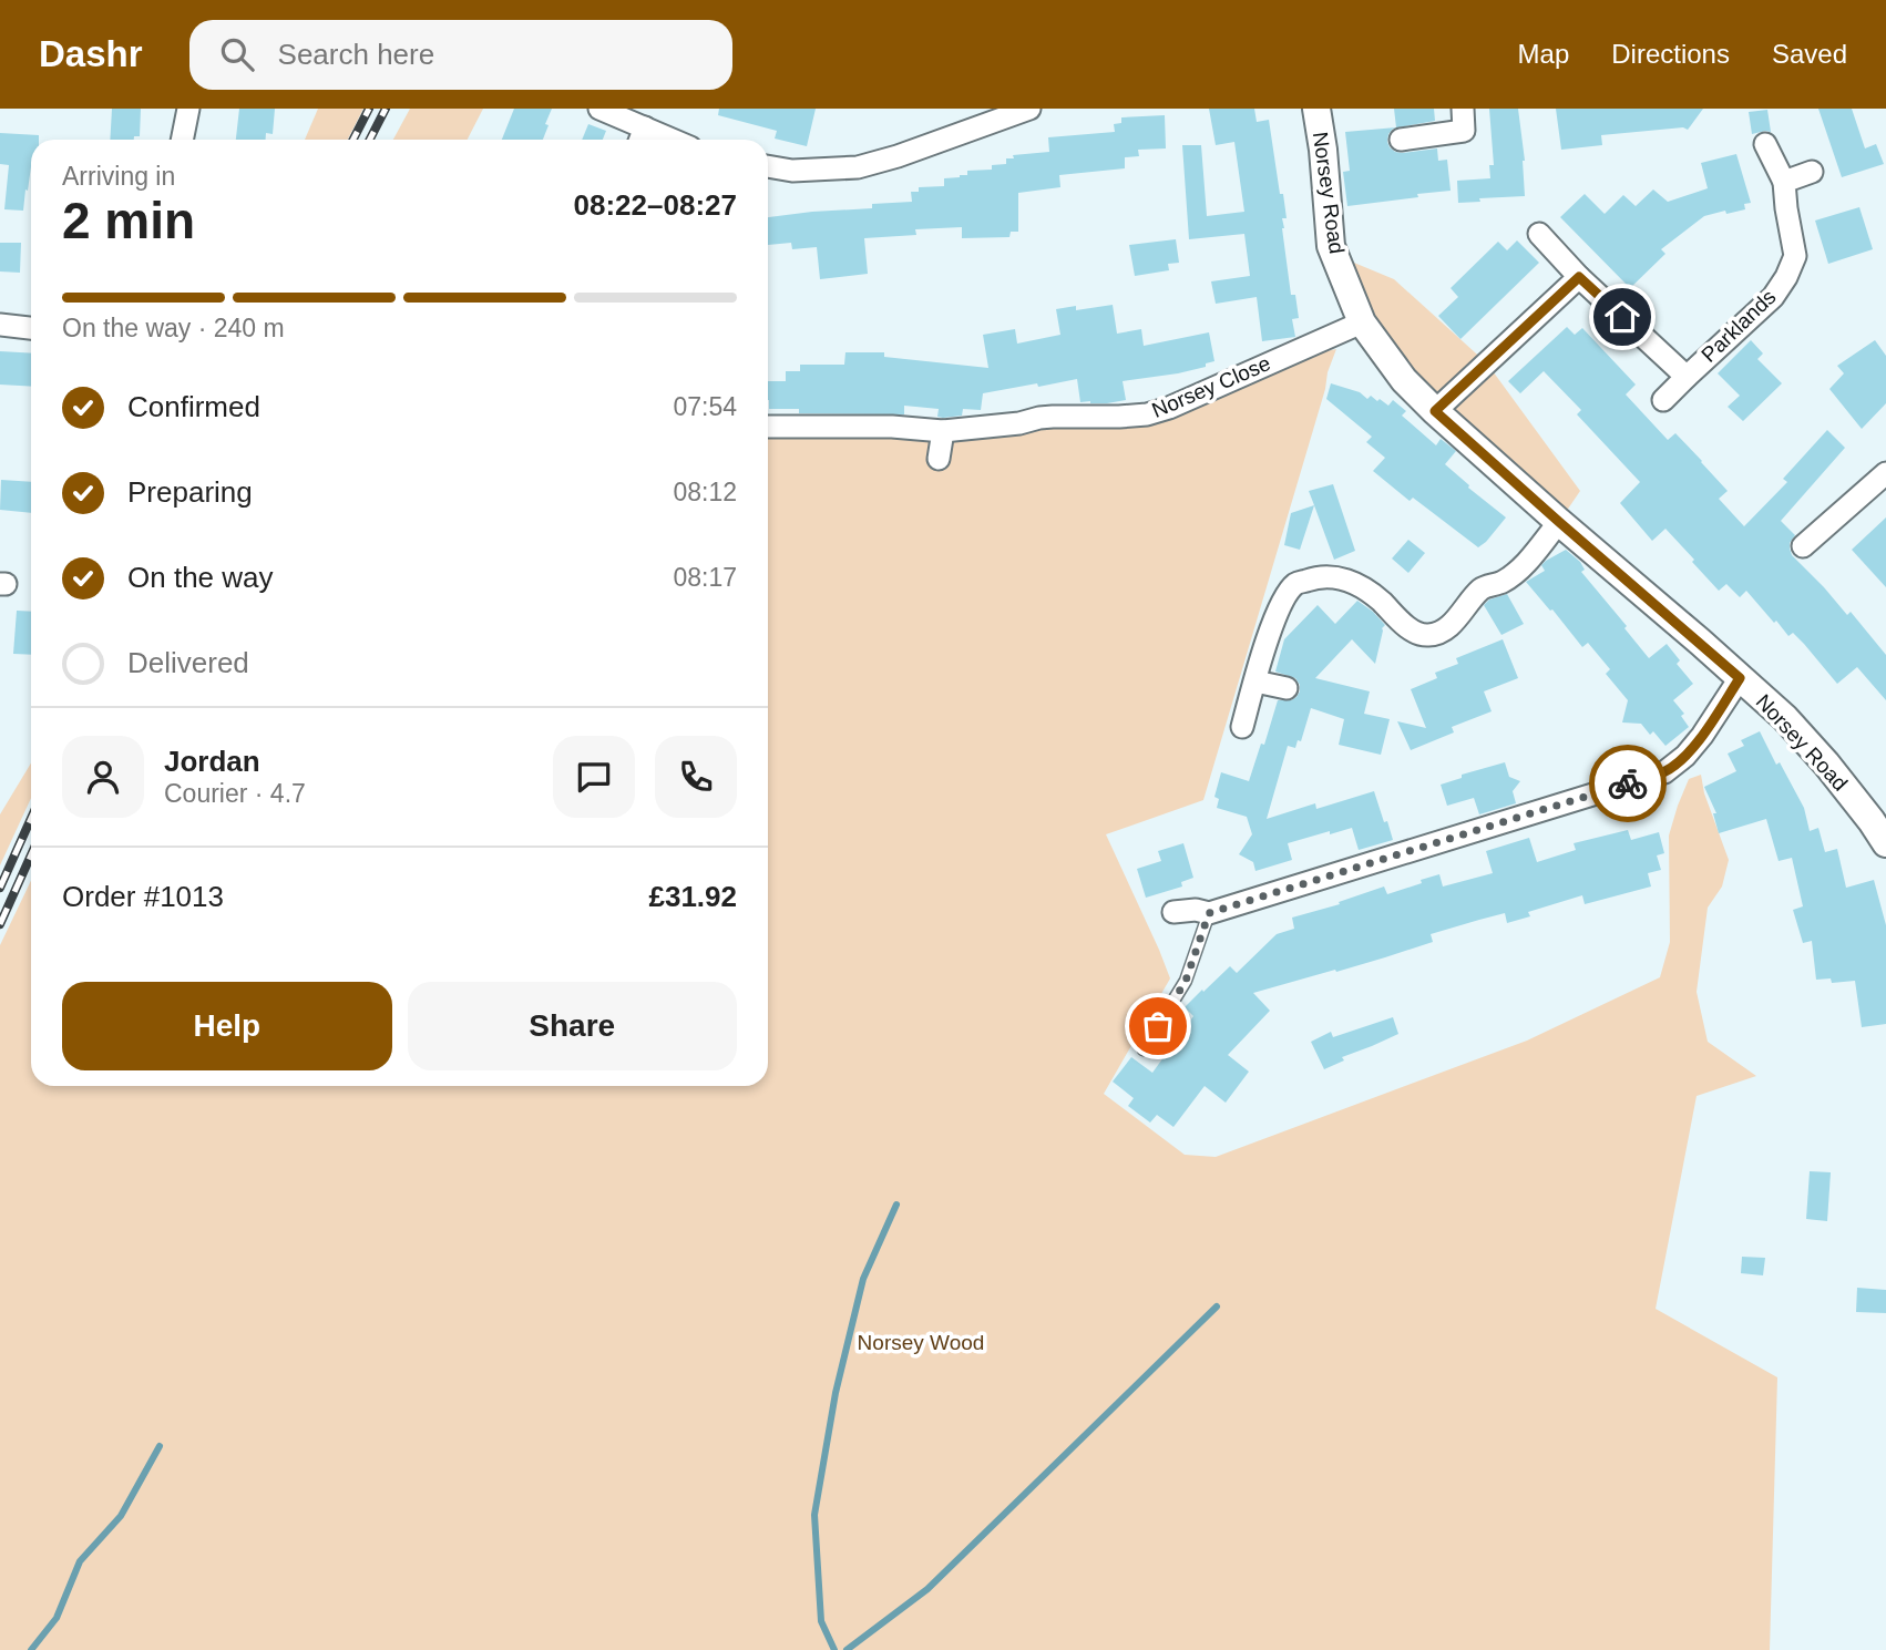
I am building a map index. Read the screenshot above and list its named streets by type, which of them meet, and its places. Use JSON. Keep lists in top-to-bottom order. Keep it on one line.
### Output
{"streets":{"street":["Norsey Road","Parklands","Norsey Close"]},"crossings":[["Norsey Road","Norsey Close"]],"parks":["Norsey Wood"],"page":{"header":"Dashr","search":"Search here","nav":["Map","Directions","Saved"],"heading":["2 min","Arriving in","08:22–08:27"],"panel":["Jordan","Courier · 4.7","Order #1013","£31.92"],"bar":"On the way · 240 m","list":[["Confirmed","07:54"],["Preparing","08:12"],["On the way","08:17"],"Delivered"],"buttons":["Help","Share"]}}
